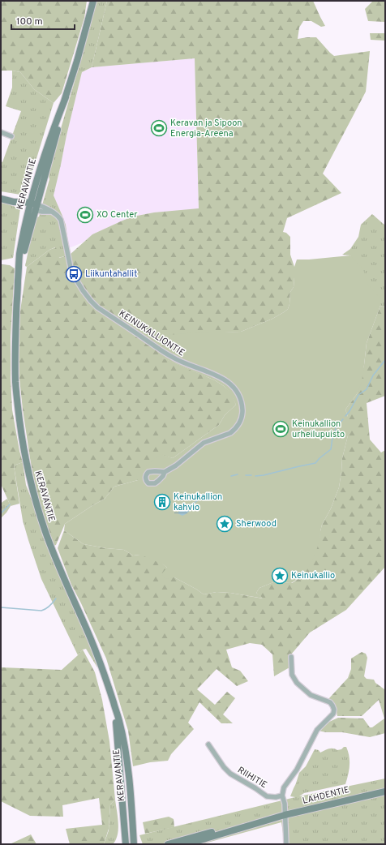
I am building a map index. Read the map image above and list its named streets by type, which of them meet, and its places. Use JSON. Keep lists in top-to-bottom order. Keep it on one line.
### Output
{"streets":{"main road":["KERAVANTIE","LAHDENTIE"],"street":["KEINUKALLIONTIE","RIIHITIE"]},"crossings":[["KERAVANTIE","KEINUKALLIONTIE"]],"places":{"sports":["Keravan ja Sipoon Energia-Areena","XO Center","Keinukallion urheilupuisto"],"bus stop":["Liikuntahallit"],"building":["Keinukallion kahvio"],"place":["Sherwood","Keinukallio"]},"scale_bar":"100 m"}
